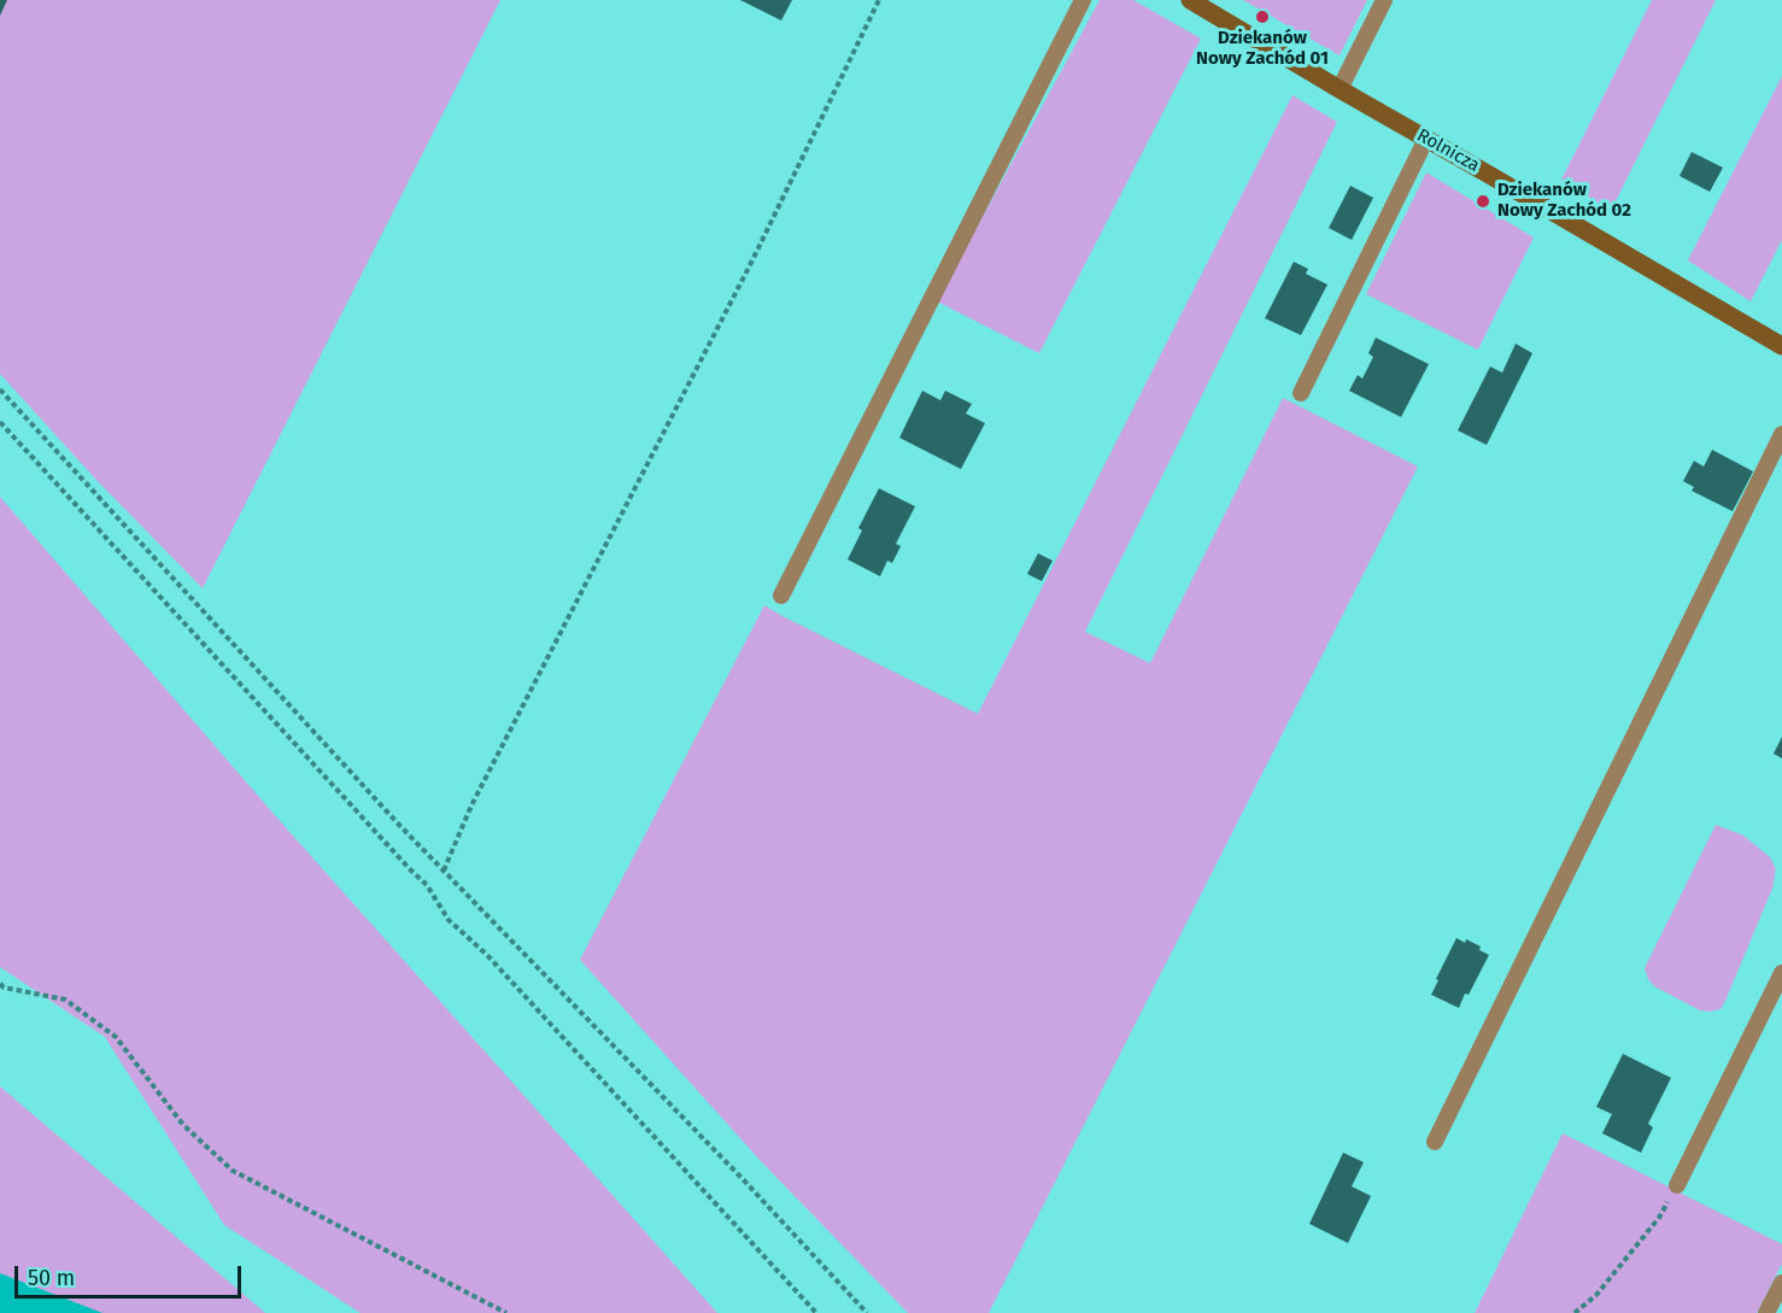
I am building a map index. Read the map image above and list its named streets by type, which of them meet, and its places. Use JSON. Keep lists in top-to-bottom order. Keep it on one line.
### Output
{"streets":{"street":["Rolnicza"]},"places":["Dziekanów Nowy Zachód 01","Dziekanów Nowy Zachód 02"],"scale_bar":"50 m"}
